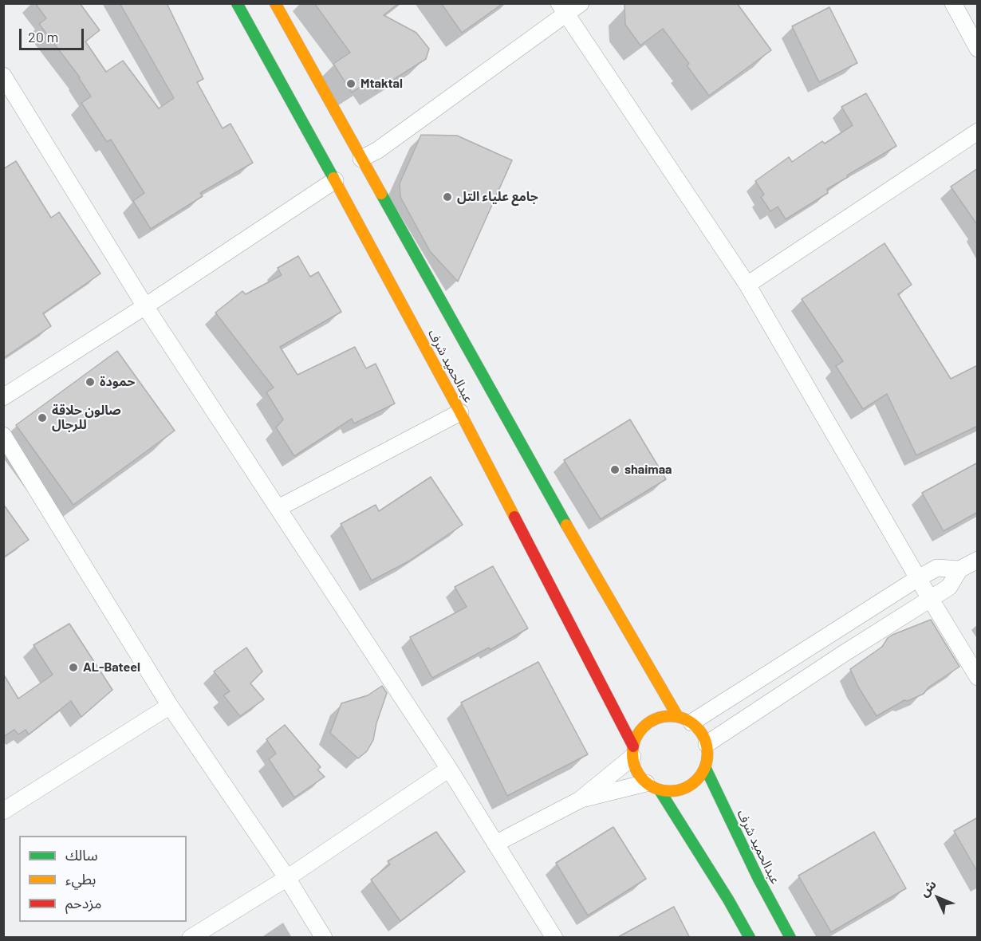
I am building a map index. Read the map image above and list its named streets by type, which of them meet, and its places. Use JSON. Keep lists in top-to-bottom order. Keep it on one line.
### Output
{"streets":{"main road":["عبدالحميد شرف"]},"places":["Mtaktal","جامع علياء التل","حمودة","صالون حلاقة للرجال","shaimaa","AL-Bateel"],"legend":["سالك","بطيء","مزدحم"],"scale_bar":"20 m","north":"top left"}
